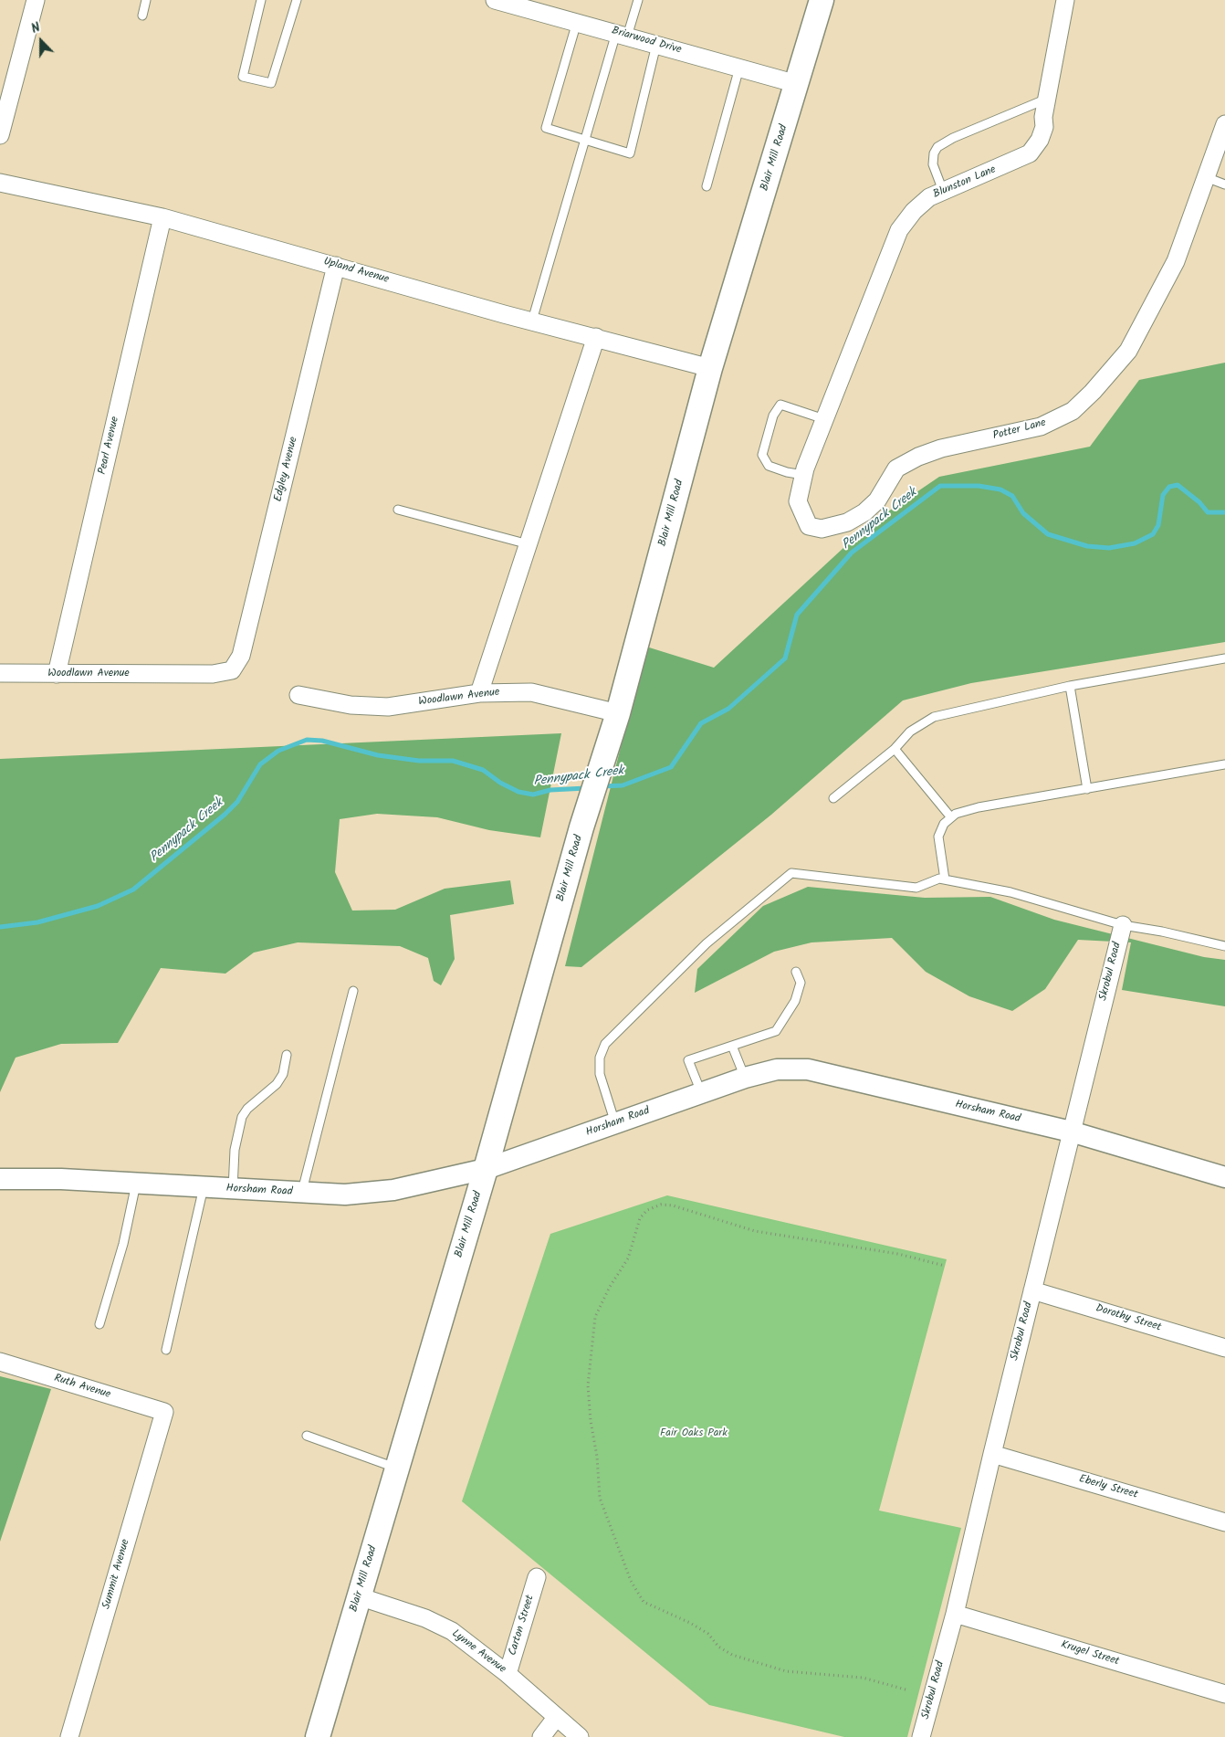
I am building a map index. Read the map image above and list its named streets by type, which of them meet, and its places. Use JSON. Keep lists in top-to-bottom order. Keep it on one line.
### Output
{"streets":{"main road":["Blair Mill Road"],"street":["Briarwood Drive","Blunston Lane","Upland Avenue","Potter Lane","Pearl Avenue","Edgley Avenue","Woodlawn Avenue","Skrobul Road","Horsham Road","Dorothy Street","Ruth Avenue","Eberly Street","Summit Avenue","Carton Street","Lynne Avenue","Krugel Street"]},"crossings":[["Briarwood Drive","Blair Mill Road"],["Blair Mill Road","Upland Avenue"],["Blair Mill Road","Woodlawn Avenue"],["Blair Mill Road","Horsham Road"],["Blair Mill Road","Lynne Avenue"],["Blunston Lane","Potter Lane"],["Upland Avenue","Pearl Avenue"],["Upland Avenue","Edgley Avenue"],["Pearl Avenue","Woodlawn Avenue"],["Edgley Avenue","Woodlawn Avenue"],["Skrobul Road","Horsham Road"],["Skrobul Road","Dorothy Street"],["Skrobul Road","Eberly Street"],["Skrobul Road","Krugel Street"],["Ruth Avenue","Summit Avenue"],["Carton Street","Lynne Avenue"]],"water":["Pennypack Creek"],"parks":["Fair Oaks Park"],"north":"top"}
